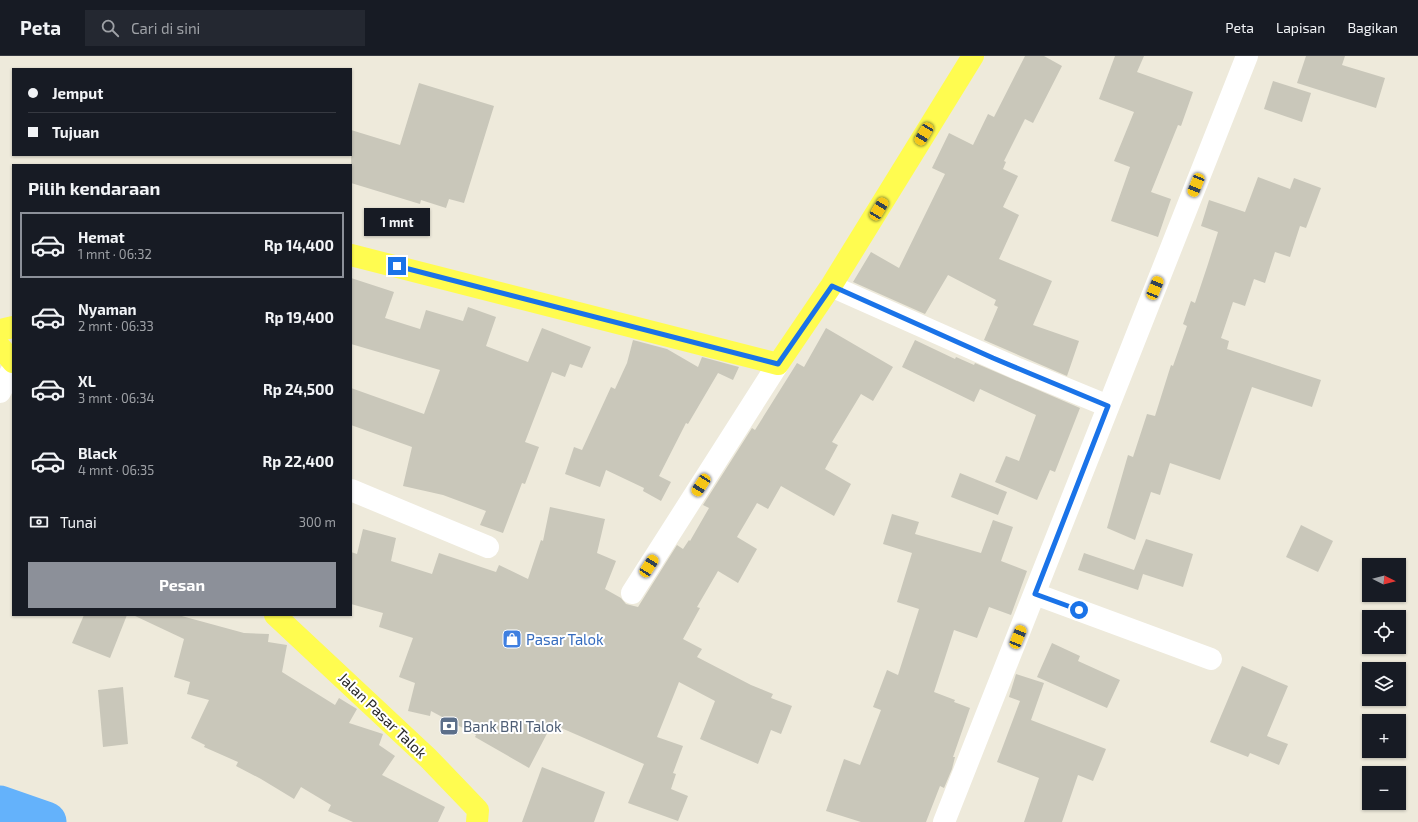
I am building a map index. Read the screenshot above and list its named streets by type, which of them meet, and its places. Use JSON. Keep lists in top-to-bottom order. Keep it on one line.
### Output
{"streets":{"main road":["Jalan Pasar Talok"]},"places":{"shop":["Pasar Talok"],"bank":["Bank BRI Talok"]},"north":"right","page":{"header":"Peta","search":"Cari di sini","nav":["Peta","Lapisan","Bagikan"],"banner":["Jemput","Tujuan"],"heading":"Pilih kendaraan","bubble":"1 mnt","list":[{"name":"Hemat","note":"1 mnt · 06:32","value":"Rp 14,400"},{"name":"Nyaman","note":"2 mnt · 06:33","value":"Rp 19,400"},{"name":"XL","note":"3 mnt · 06:34","value":"Rp 24,500"},{"name":"Black","note":"4 mnt · 06:35","value":"Rp 22,400"}],"pay":["Tunai","300 m"],"buttons":"Pesan","map_buttons":["+","−"]}}
